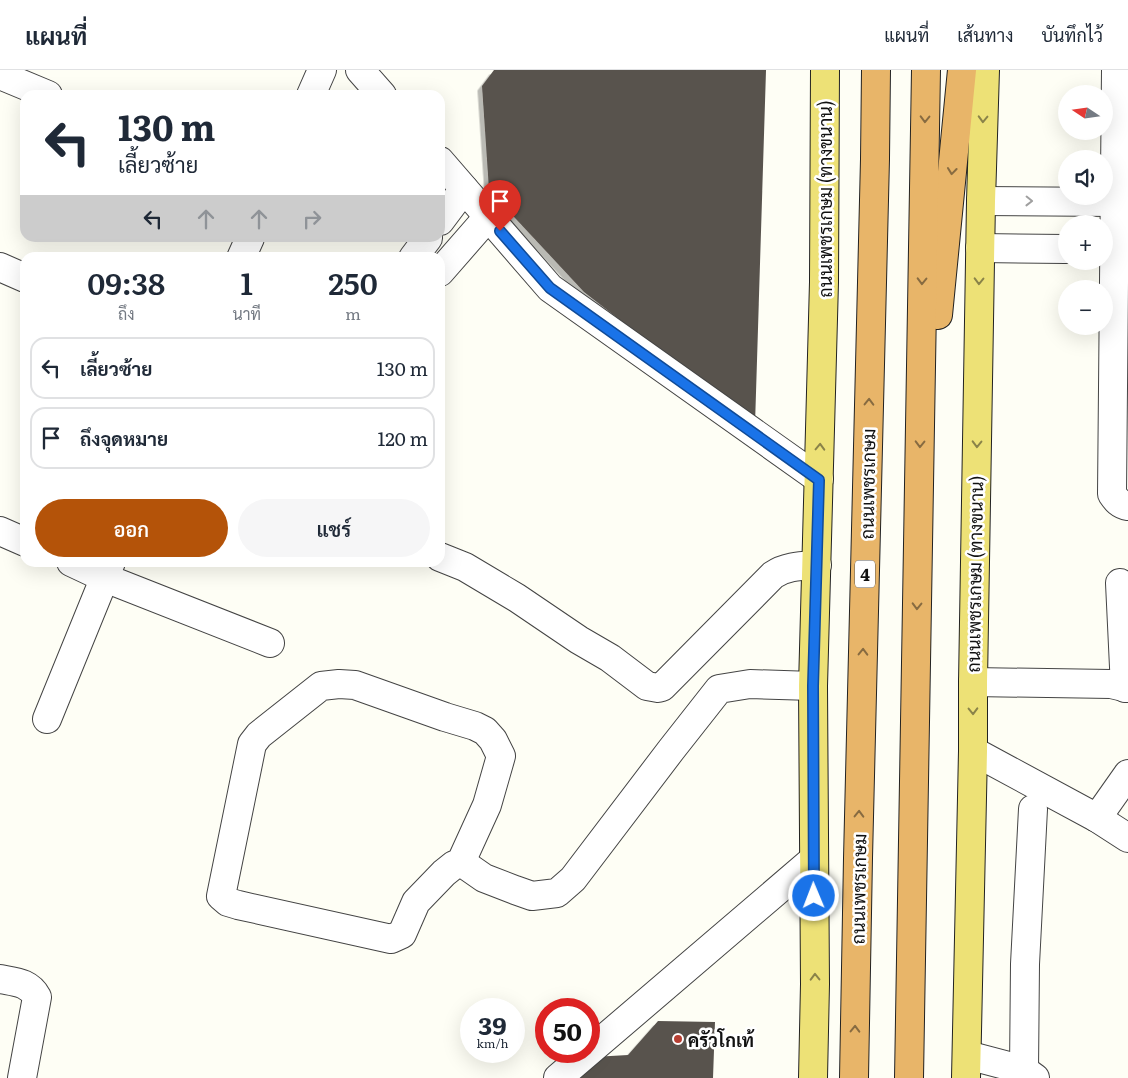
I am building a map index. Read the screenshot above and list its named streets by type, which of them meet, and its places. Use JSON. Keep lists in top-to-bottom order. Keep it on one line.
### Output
{"streets":{"highway":["ถนนเพชรเกษม","4"],"main road":["ถนนเพชรเกษม (ทางขนาน)"]},"places":["ครัวโกเท้"],"north":"left","page":{"header":"แผนที่","nav":["แผนที่","เส้นทาง","บันทึกไว้"],"map_buttons":["+","−"],"turn":["130 m","เลี้ยวซ้าย"],"eta":["09:38","ถึง","1","นาที","250","m"],"list":[{"name":"เลี้ยวซ้าย","value":"130 m"},{"name":"ถึงจุดหมาย","value":"120 m"}],"buttons":["ออก","แชร์"],"speed":"39 km/h","limit":"50"}}
